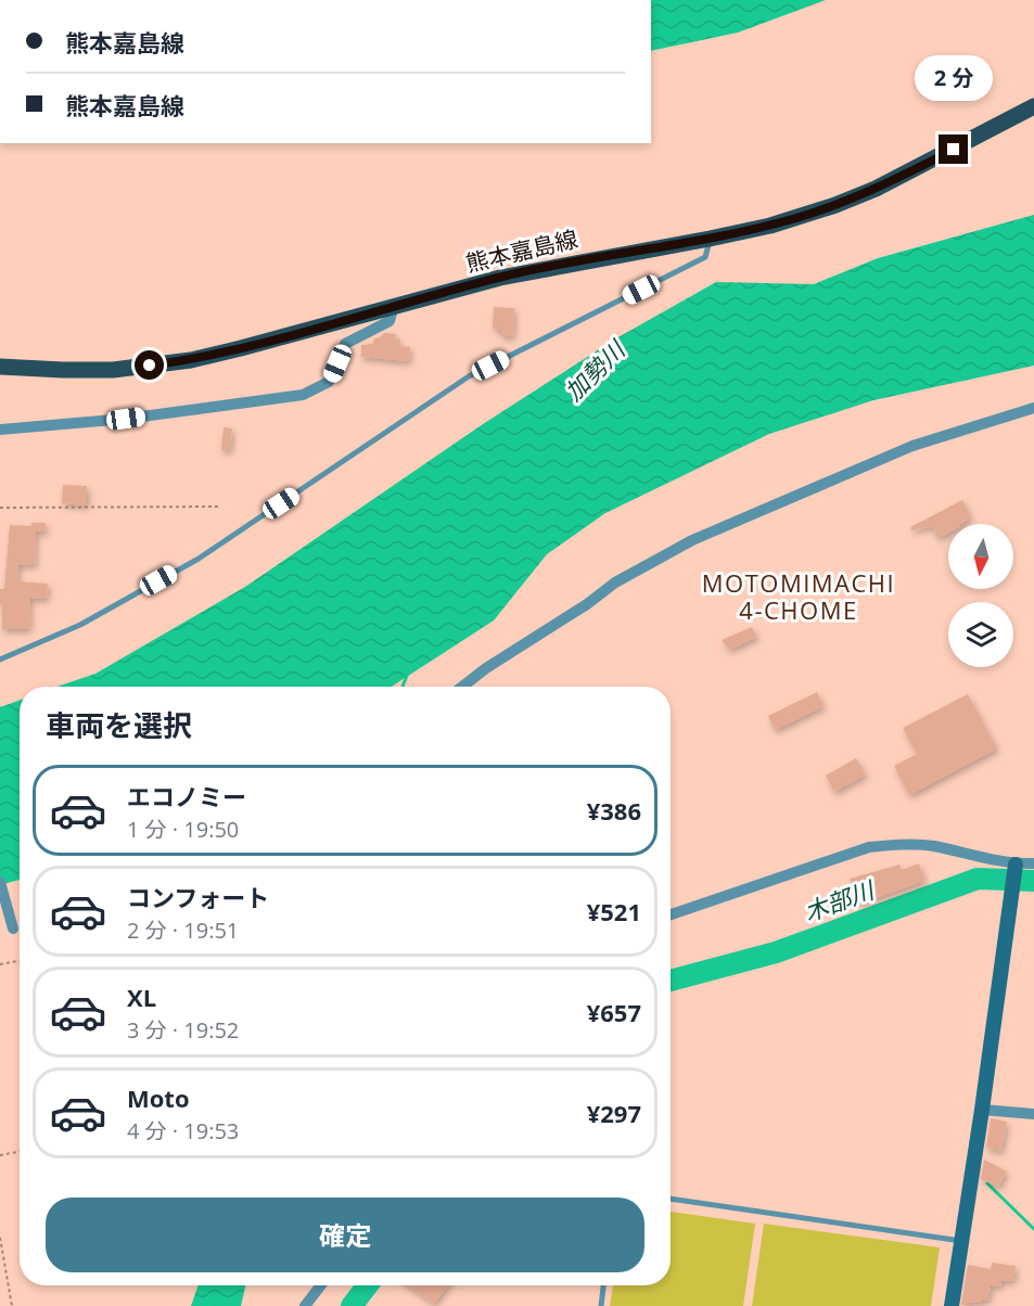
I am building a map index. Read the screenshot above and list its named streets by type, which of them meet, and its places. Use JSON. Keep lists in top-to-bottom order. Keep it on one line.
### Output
{"streets":{"main road":["熊本嘉島線"]},"districts":["MOTOMIMACHI 4-CHOME"],"water":["加勢川","木部川"],"north":"bottom","page":{"banner":["熊本嘉島線","熊本嘉島線"],"bubble":"2 分","heading":"車両を選択","list":[{"name":"エコノミー","note":"1 分 · 19:50","value":"¥386"},{"name":"コンフォート","note":"2 分 · 19:51","value":"¥521"},{"name":"XL","note":"3 分 · 19:52","value":"¥657"},{"name":"Moto","note":"4 分 · 19:53","value":"¥297"}],"buttons":"確定"}}
